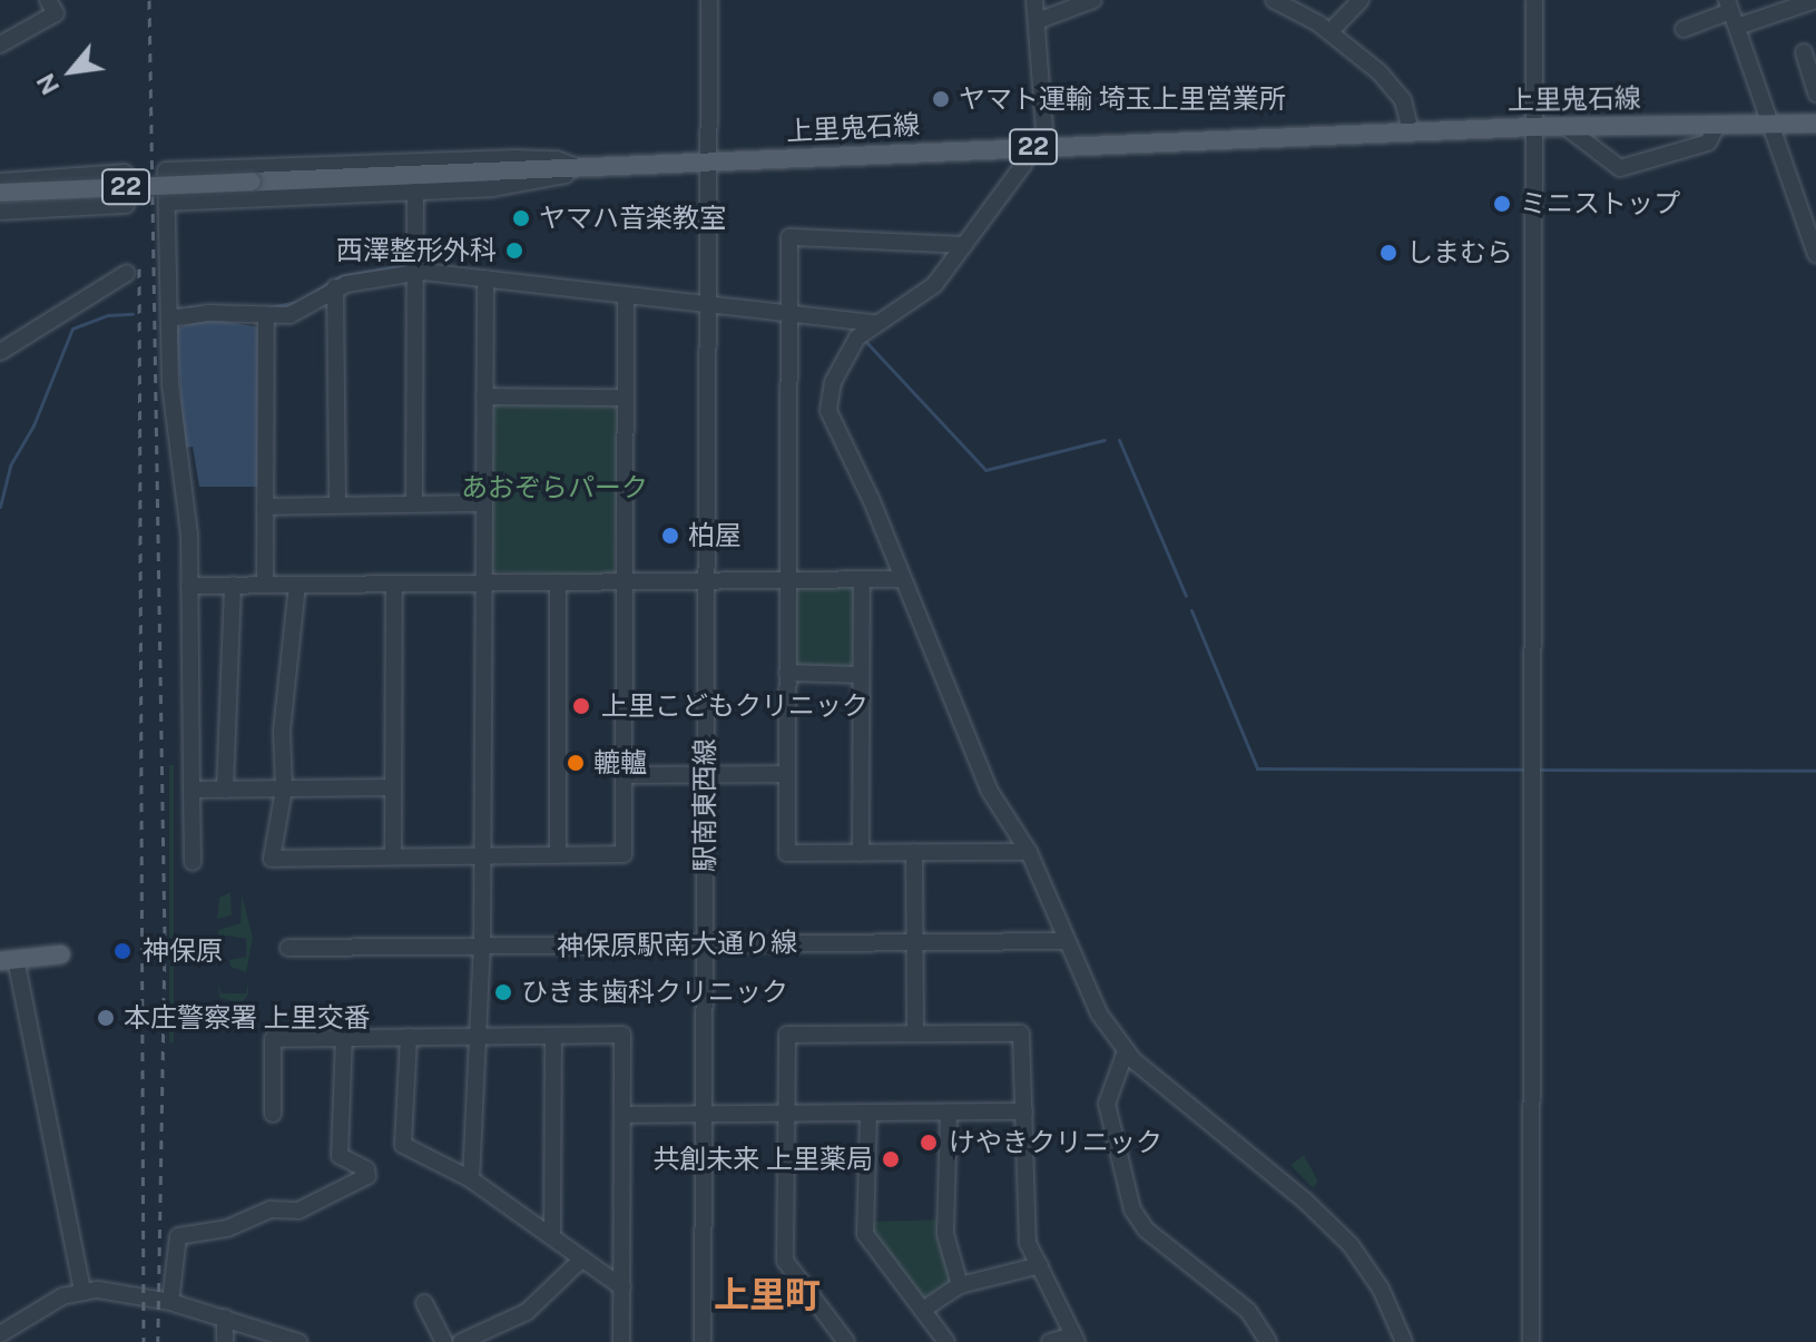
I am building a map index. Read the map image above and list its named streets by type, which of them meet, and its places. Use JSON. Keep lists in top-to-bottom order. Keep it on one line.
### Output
{"streets":{"main road":["上里鬼石線","22"],"street":["駅南東西線","神保原駅南大通り線"]},"crossings":[["上里鬼石線","駅南東西線"],["駅南東西線","神保原駅南大通り線"]],"districts":["上里町"],"parks":["あおぞらパーク"],"places":["ヤマト運輸 埼玉上里営業所","ミニストップ","ヤマハ音楽教室","西澤整形外科","しまむら","柏屋","上里こどもクリニック","轆轤","神保原","ひきま歯科クリニック","本庄警察署 上里交番","けやきクリニック","共創未来 上里薬局"],"north":"bottom left"}
